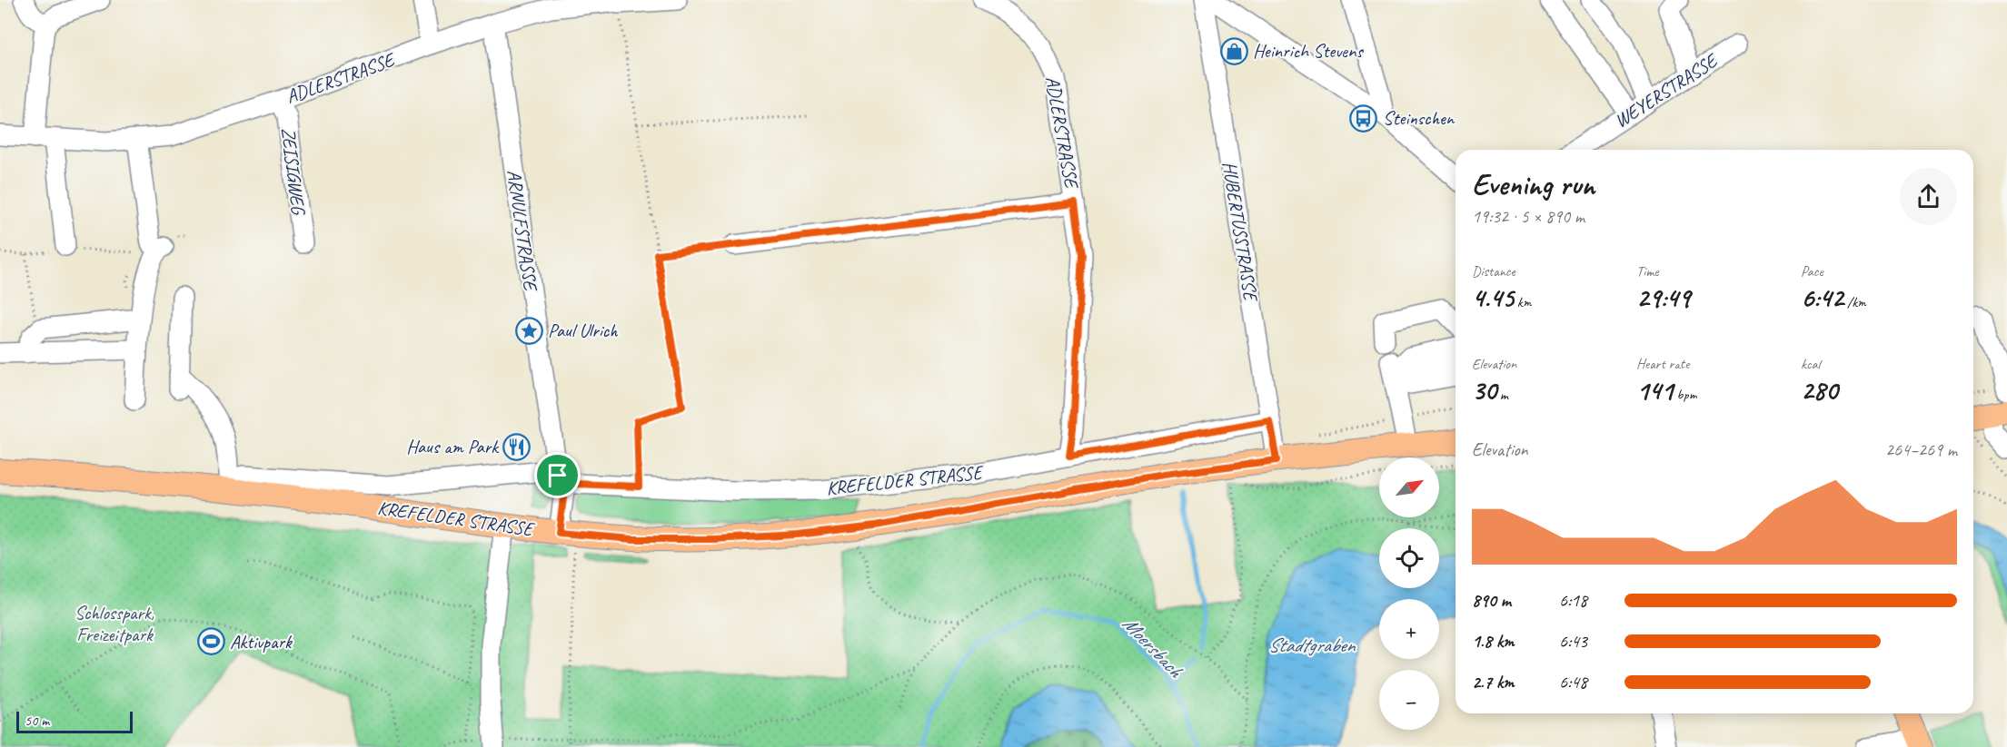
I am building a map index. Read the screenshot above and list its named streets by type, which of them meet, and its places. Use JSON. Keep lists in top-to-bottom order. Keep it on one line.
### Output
{"streets":{"main road":["KREFELDER STRASSE"],"street":["ADLERSTRASSE","WEYERSTRASSE","ZEISIGWEG","ARNULFSTRASSE","HUBERTUSSTRASSE"]},"crossings":[["ADLERSTRASSE","ZEISIGWEG"],["ADLERSTRASSE","ARNULFSTRASSE"],["ADLERSTRASSE","KREFELDER STRASSE"],["ARNULFSTRASSE","KREFELDER STRASSE"],["HUBERTUSSTRASSE","KREFELDER STRASSE"]],"water":["Stadtgraben","Moersbach"],"parks":["Schlosspark, Freizeitpark"],"places":{"shop":["Heinrich Stevens"],"bus stop":["Steinschen"],"place":["Paul Ulrich"],"restaurant":["Haus am Park"],"sports":["Aktivpark"]},"scale_bar":"50 m","north":"top right","page":{"heading":["Evening run","19:32 · 5 × 890 m"],"stats":[["Distance","4.45 km"],["Time","29:49"],["Pace","6:42 /km"],["Elevation","30 m"],["Heart rate","141 bpm"],["kcal","280"]],"chart":["Elevation","264–269 m"],"map_buttons":["+","−"],"list":[{"name":"890 m","note":"6:18"},{"name":"1.8 km","note":"6:43"},{"name":"2.7 km","note":"6:48"}],"scale":"50 m"}}
